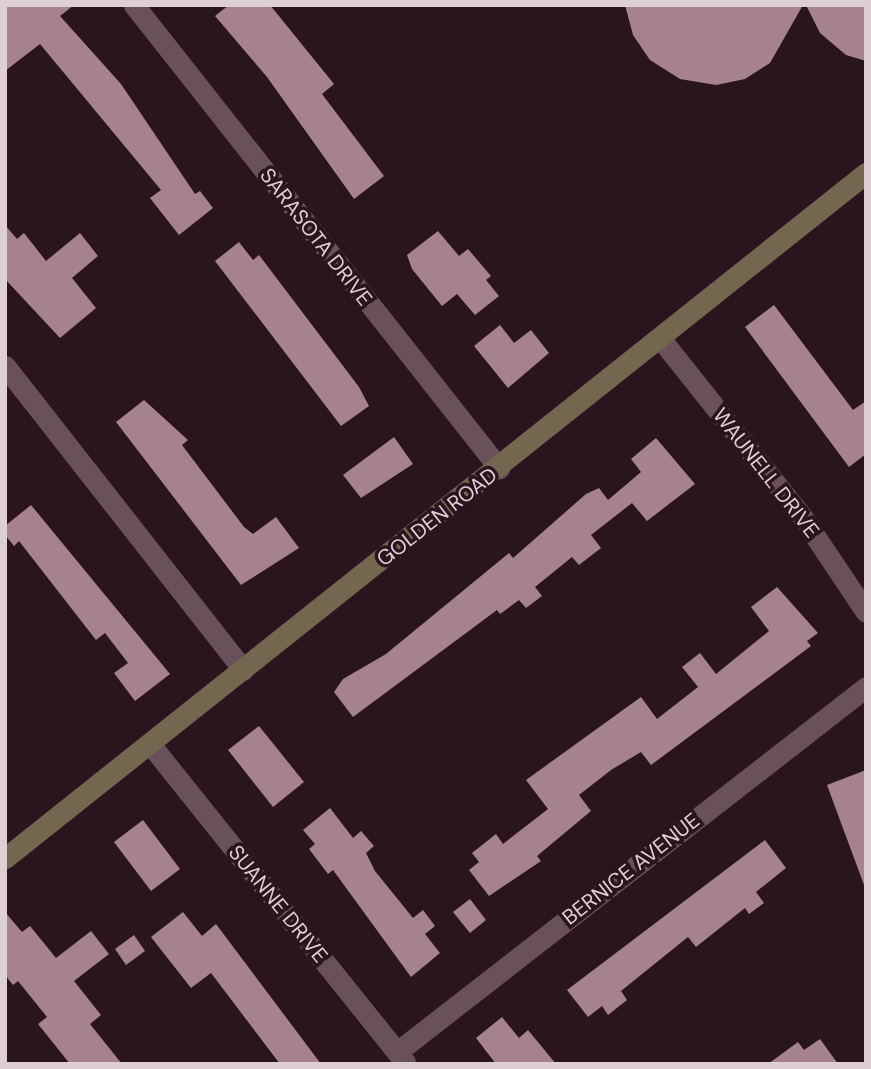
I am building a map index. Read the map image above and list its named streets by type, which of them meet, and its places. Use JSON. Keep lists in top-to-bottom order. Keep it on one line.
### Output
{"streets":{"street":["SARASOTA DRIVE","WAUNELL DRIVE","GOLDEN ROAD","BERNICE AVENUE","SUANNE DRIVE"]},"crossings":[["SARASOTA DRIVE","GOLDEN ROAD"],["WAUNELL DRIVE","GOLDEN ROAD"],["GOLDEN ROAD","SUANNE DRIVE"],["BERNICE AVENUE","SUANNE DRIVE"]]}
